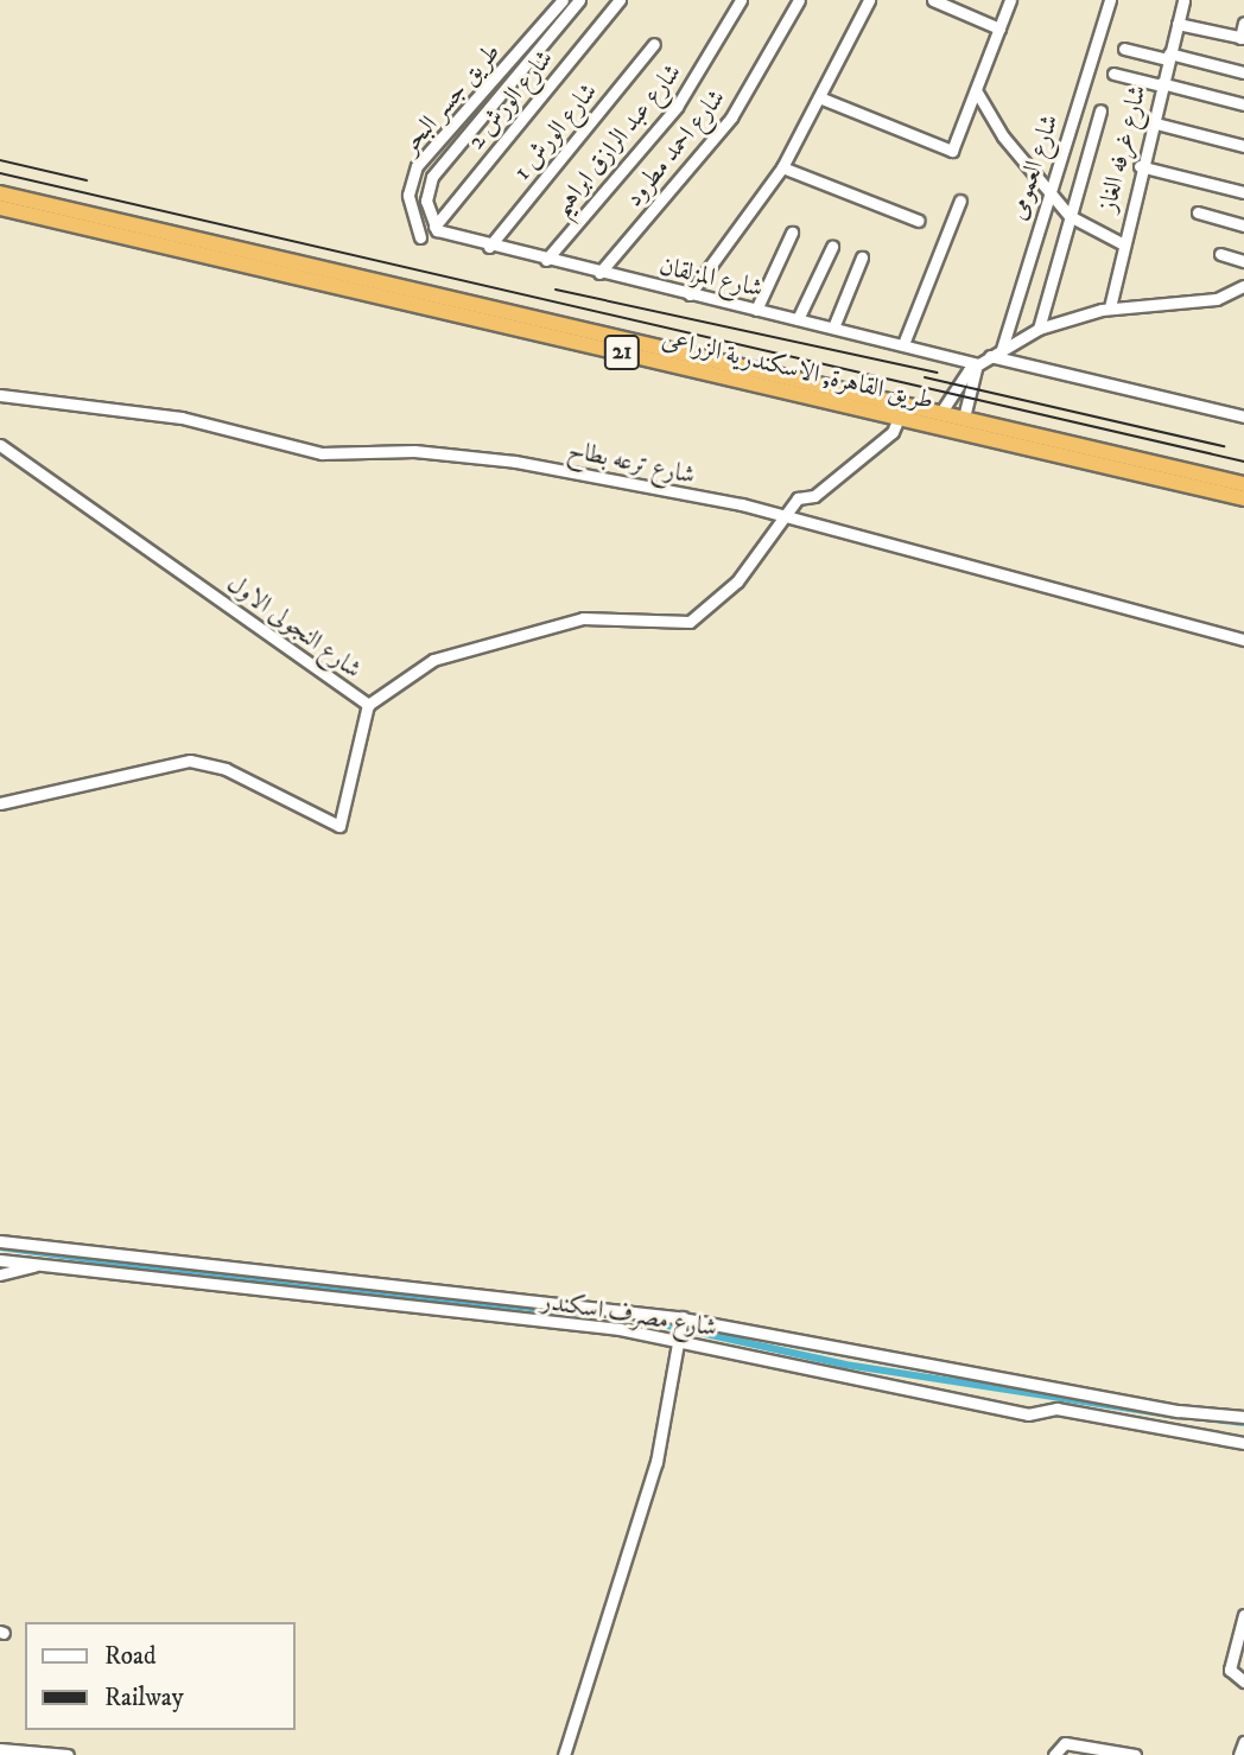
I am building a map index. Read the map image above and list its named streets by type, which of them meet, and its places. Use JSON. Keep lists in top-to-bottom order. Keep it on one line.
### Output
{"streets":{"highway":["21","طريق القاهرة, الاسكندرية الزراعى"],"street":["طريق جسر البحر","شارع الورش 2","شارع الورش 1","شارع عبد الرازق ابراهيم","شارع احمد مطرود","شارع غرفه الغاز","شارع العمومى","شارع المزلقان","شارع ترعه بطاح","شارع النجولى الاول","شارع مصرف اسكندر"]},"crossings":[["طريق جسر البحر","شارع الورش 2"],["طريق جسر البحر","شارع المزلقان"],["شارع الورش 2","شارع المزلقان"],["شارع الورش 1","شارع المزلقان"],["شارع عبد الرازق ابراهيم","شارع المزلقان"],["شارع احمد مطرود","شارع المزلقان"],["طريق القاهرة, الاسكندرية الزراعى","شارع النجولى الاول"],["شارع ترعه بطاح","شارع النجولى الاول"]],"legend":["Road","Railway"]}
